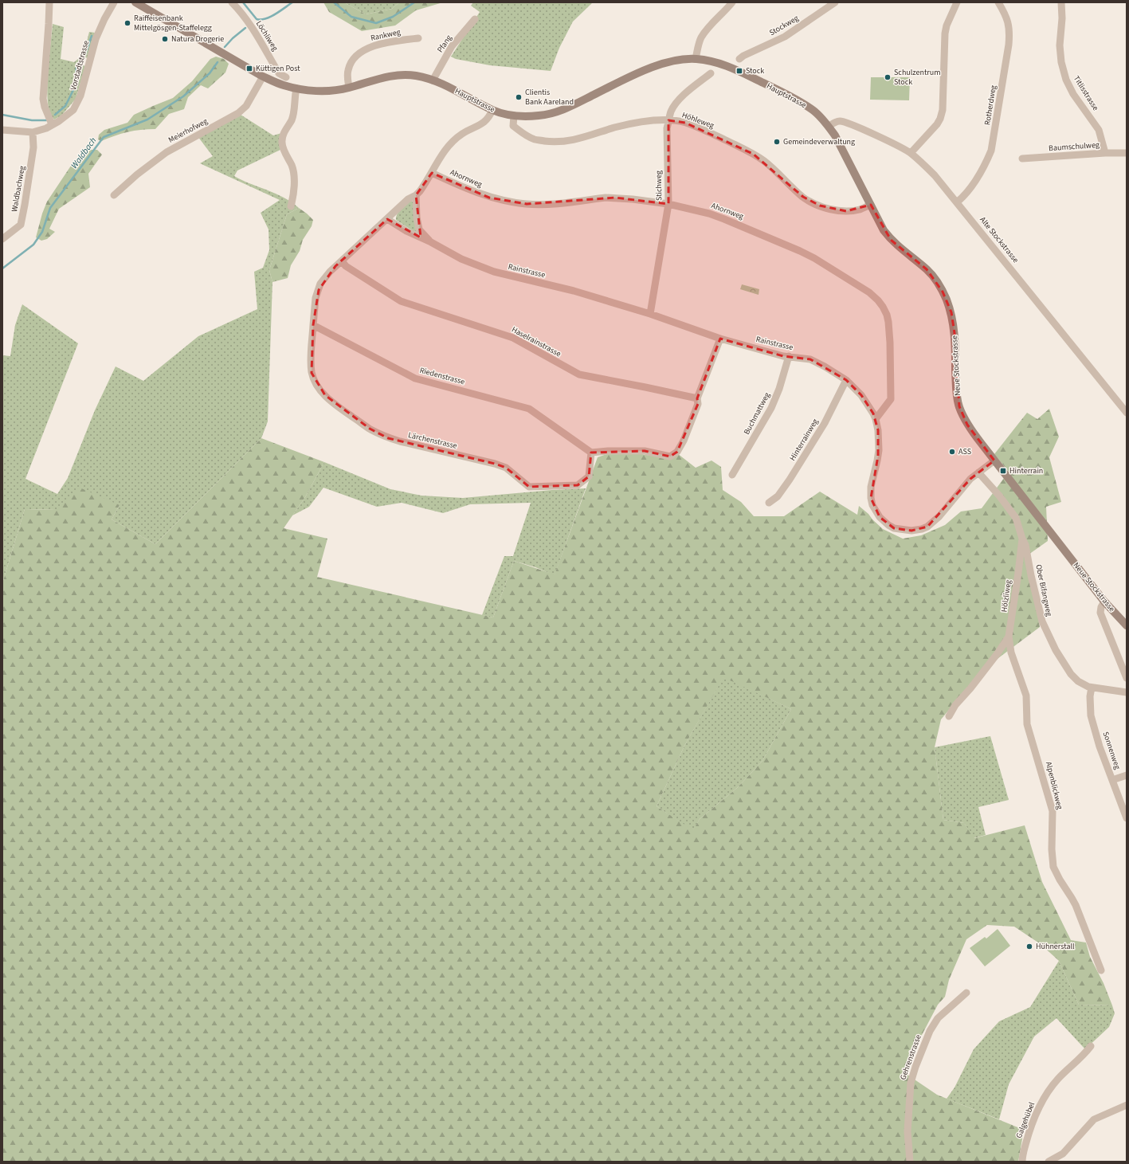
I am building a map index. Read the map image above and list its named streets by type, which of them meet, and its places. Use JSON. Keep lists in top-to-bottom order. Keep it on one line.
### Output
{"streets":{"street":["Stockweg","Rankweg","Löchliweg","Pfang","Vorstadtstrasse","Titlisstrasse","Hauptstrasse","Rotherdweg","Höhleweg","Meierhofweg","Baumschulweg","Ahornweg","Stichweg","Waldbachweg","Alte Stockstrasse","Rainstrasse","Haselrainstrasse","Neue Stockstrasse","Riedenstrasse","Buchmattweg","Hinterrainweg","Lärchenstrasse","Ober Bifangweg","Hölzliweg","Sonnenweg","Alpenblickweg","Gehrenstrasse","Galgehübel"]},"crossings":[["Rankweg","Hauptstrasse"],["Pfang","Hauptstrasse"],["Vorstadtstrasse","Waldbachweg"],["Titlisstrasse","Baumschulweg"],["Hauptstrasse","Höhleweg"],["Hauptstrasse","Meierhofweg"],["Hauptstrasse","Alte Stockstrasse"],["Hauptstrasse","Neue Stockstrasse"],["Rotherdweg","Alte Stockstrasse"],["Höhleweg","Stichweg"],["Höhleweg","Neue Stockstrasse"],["Ahornweg","Stichweg"],["Ahornweg","Rainstrasse"],["Stichweg","Rainstrasse"],["Alte Stockstrasse","Neue Stockstrasse"],["Rainstrasse","Neue Stockstrasse"],["Rainstrasse","Buchmattweg"],["Rainstrasse","Hinterrainweg"],["Rainstrasse","Hölzliweg"],["Riedenstrasse","Lärchenstrasse"],["Ober Bifangweg","Hölzliweg"],["Ober Bifangweg","Sonnenweg"],["Hölzliweg","Alpenblickweg"]],"water":["Waldbach"],"places":{"other":["Raiffeisenbank Mittelgösgen-Staffelegg","Natura Drogerie","Schulzentrum Stock","Clientis Bank Aareland","Gemeindeverwaltung","ASS","Hühnerstall"],"transit":["Küttigen Post","Stock","Hinterrain"]}}
